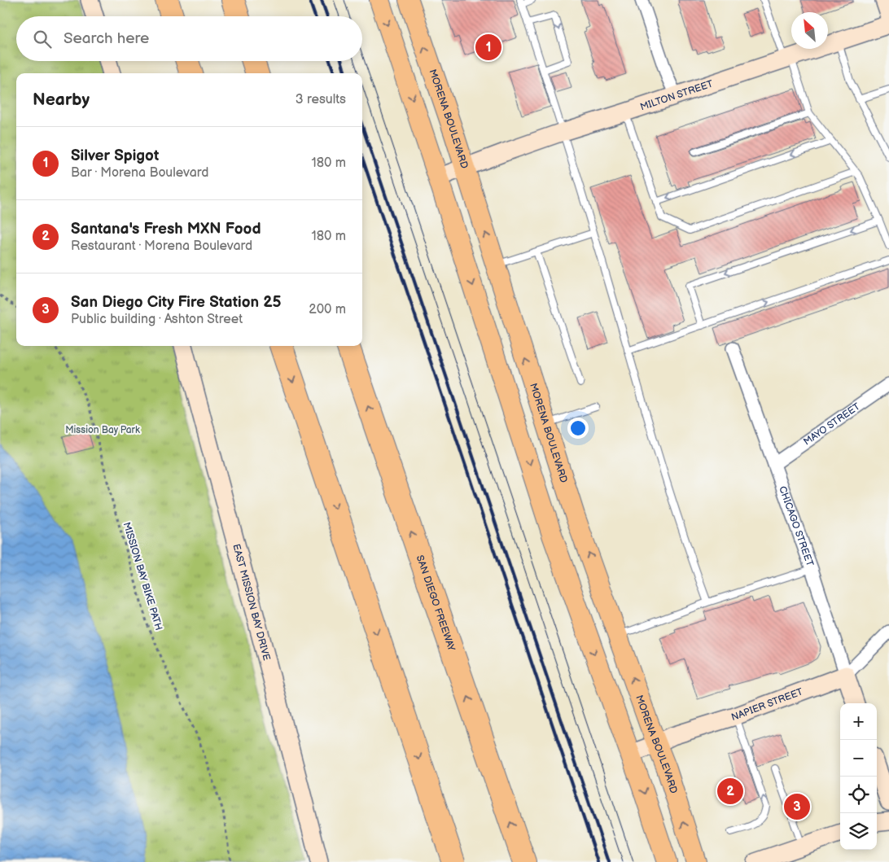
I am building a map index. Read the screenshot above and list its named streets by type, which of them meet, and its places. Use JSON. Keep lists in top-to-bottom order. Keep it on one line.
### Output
{"streets":{"highway":["SAN DIEGO FREEWAY"],"main road":["MILTON STREET","MORENA BOULEVARD","CHICAGO STREET","EAST MISSION BAY DRIVE","NAPIER STREET"],"street":["MAYO STREET"],"path":["MISSION BAY BIKE PATH"]},"crossings":[["MILTON STREET","MORENA BOULEVARD"],["MORENA BOULEVARD","NAPIER STREET"],["MAYO STREET","CHICAGO STREET"],["CHICAGO STREET","NAPIER STREET"]],"parks":["Mission Bay Park"],"north":"top left","page":{"search":"Search here","pins":["1","2","3"],"heading":["Nearby","3 results"],"list":[{"mark":"1","name":"Silver Spigot","note":"Bar · Morena Boulevard","value":"180 m"},{"mark":"2","name":"Santana's Fresh MXN Food","note":"Restaurant · Morena Boulevard","value":"180 m"},{"mark":"3","name":"San Diego City Fire Station 25","note":"Public building · Ashton Street","value":"200 m"}],"map_buttons":["+","−"]}}
